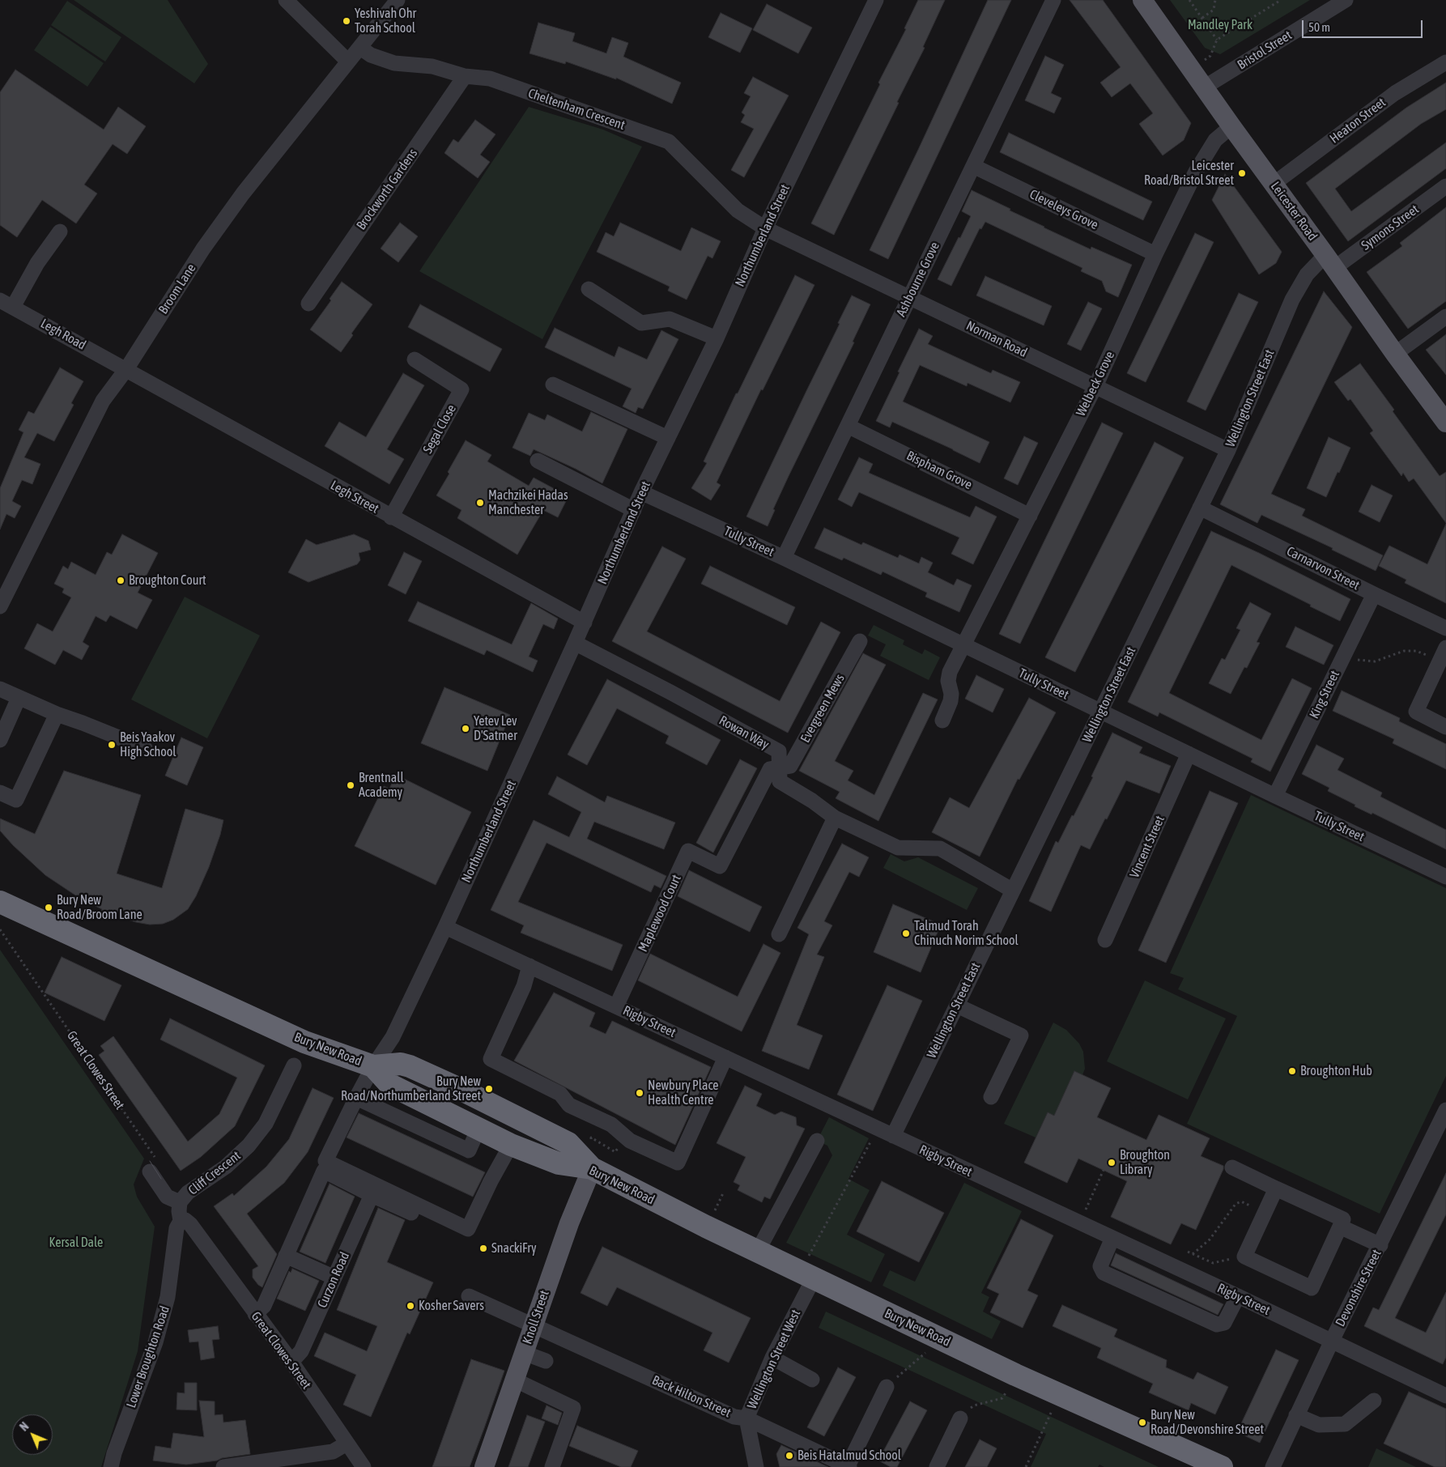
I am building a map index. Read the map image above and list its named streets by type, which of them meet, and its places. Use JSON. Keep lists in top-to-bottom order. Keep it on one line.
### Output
{"streets":{"highway":["Bury New Road"],"main road":["Leicester Road","Knoll Street"],"street":["Bristol Street","Cheltenham Crescent","Heaton Street","Brockworth Gardens","Cleveleys Grove","Symons Street","Northumberland Street","Ashbourne Grove","Broom Lane","Legh Road","Norman Road","Welbeck Grove","Wellington Street East","Segal Close","Bispham Grove","Legh Street","Tully Street","Carnarvon Street","King Street","Evergreen Mews","Rowan Way","Vincent Street","Maplewood Court","Rigby Street","Great Clowes Street","Cliff Crescent","Curzon Road","Devonshire Street","Lower Broughton Road","Wellington Street West","Back Hilton Street"]},"crossings":[["Bristol Street","Leicester Road"],["Cheltenham Crescent","Brockworth Gardens"],["Cheltenham Crescent","Northumberland Street"],["Cheltenham Crescent","Broom Lane"],["Cheltenham Crescent","Norman Road"],["Heaton Street","Leicester Road"],["Cleveleys Grove","Ashbourne Grove"],["Cleveleys Grove","Welbeck Grove"],["Leicester Road","Symons Street"],["Leicester Road","Welbeck Grove"],["Leicester Road","Wellington Street East"],["Symons Street","Wellington Street East"],["Northumberland Street","Norman Road"],["Northumberland Street","Legh Street"],["Northumberland Street","Tully Street"],["Northumberland Street","Rowan Way"],["Northumberland Street","Rigby Street"],["Northumberland Street","Bury New Road"],["Ashbourne Grove","Norman Road"],["Ashbourne Grove","Bispham Grove"],["Ashbourne Grove","Tully Street"],["Broom Lane","Legh Road"],["Broom Lane","Legh Street"],["Legh Road","Legh Street"],["Norman Road","Welbeck Grove"],["Norman Road","Wellington Street East"],["Welbeck Grove","Bispham Grove"],["Welbeck Grove","Tully Street"],["Wellington Street East","Tully Street"],["Wellington Street East","Carnarvon Street"],["Wellington Street East","Rigby Street"],["Segal Close","Legh Street"],["Tully Street","King Street"],["Tully Street","Vincent Street"],["Carnarvon Street","King Street"],["Evergreen Mews","Rowan Way"],["Evergreen Mews","Maplewood Court"],["Rowan Way","Maplewood Court"],["Maplewood Court","Rigby Street"],["Rigby Street","Devonshire Street"],["Bury New Road","Knoll Street"],["Bury New Road","Wellington Street West"],["Great Clowes Street","Cliff Crescent"],["Great Clowes Street","Curzon Road"],["Great Clowes Street","Lower Broughton Road"],["Cliff Crescent","Lower Broughton Road"],["Knoll Street","Back Hilton Street"],["Wellington Street West","Back Hilton Street"]],"parks":["Mandley Park","Kersal Dale"],"places":["Yeshivah Ohr Torah School","Leicester Road/Bristol Street","Machzikei Hadas Manchester","Broughton Court","Yetev Lev D'Satmer","Beis Yaakov High School","Brentnall Academy","Bury New Road/Broom Lane","Talmud Torah Chinuch Norim School","Broughton Hub","Bury New Road/Northumberland Street","Newbury Place Health Centre","Broughton Library","SnackiFry","Kosher Savers","Bury New Road/Devonshire Street","Beis Hatalmud School"],"scale_bar":"50 m","north":"top left"}
